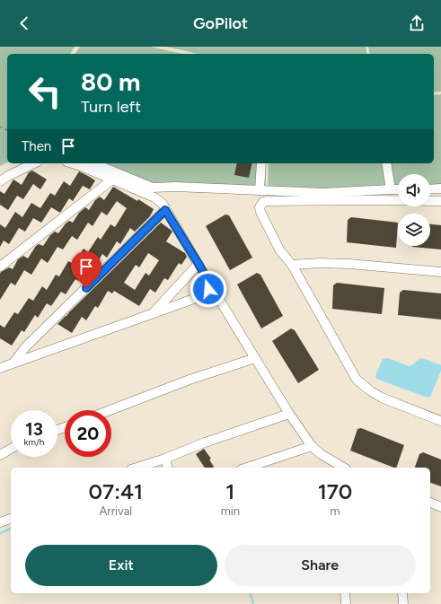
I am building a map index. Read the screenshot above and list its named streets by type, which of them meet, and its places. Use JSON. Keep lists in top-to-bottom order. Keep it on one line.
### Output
{"page":{"header":"GoPilot","turn":["80 m","Turn left"],"then":"Then","speed":"13 km/h","limit":"20","eta":["07:41","Arrival","1","min","170","m"],"buttons":["Exit","Share"]}}
